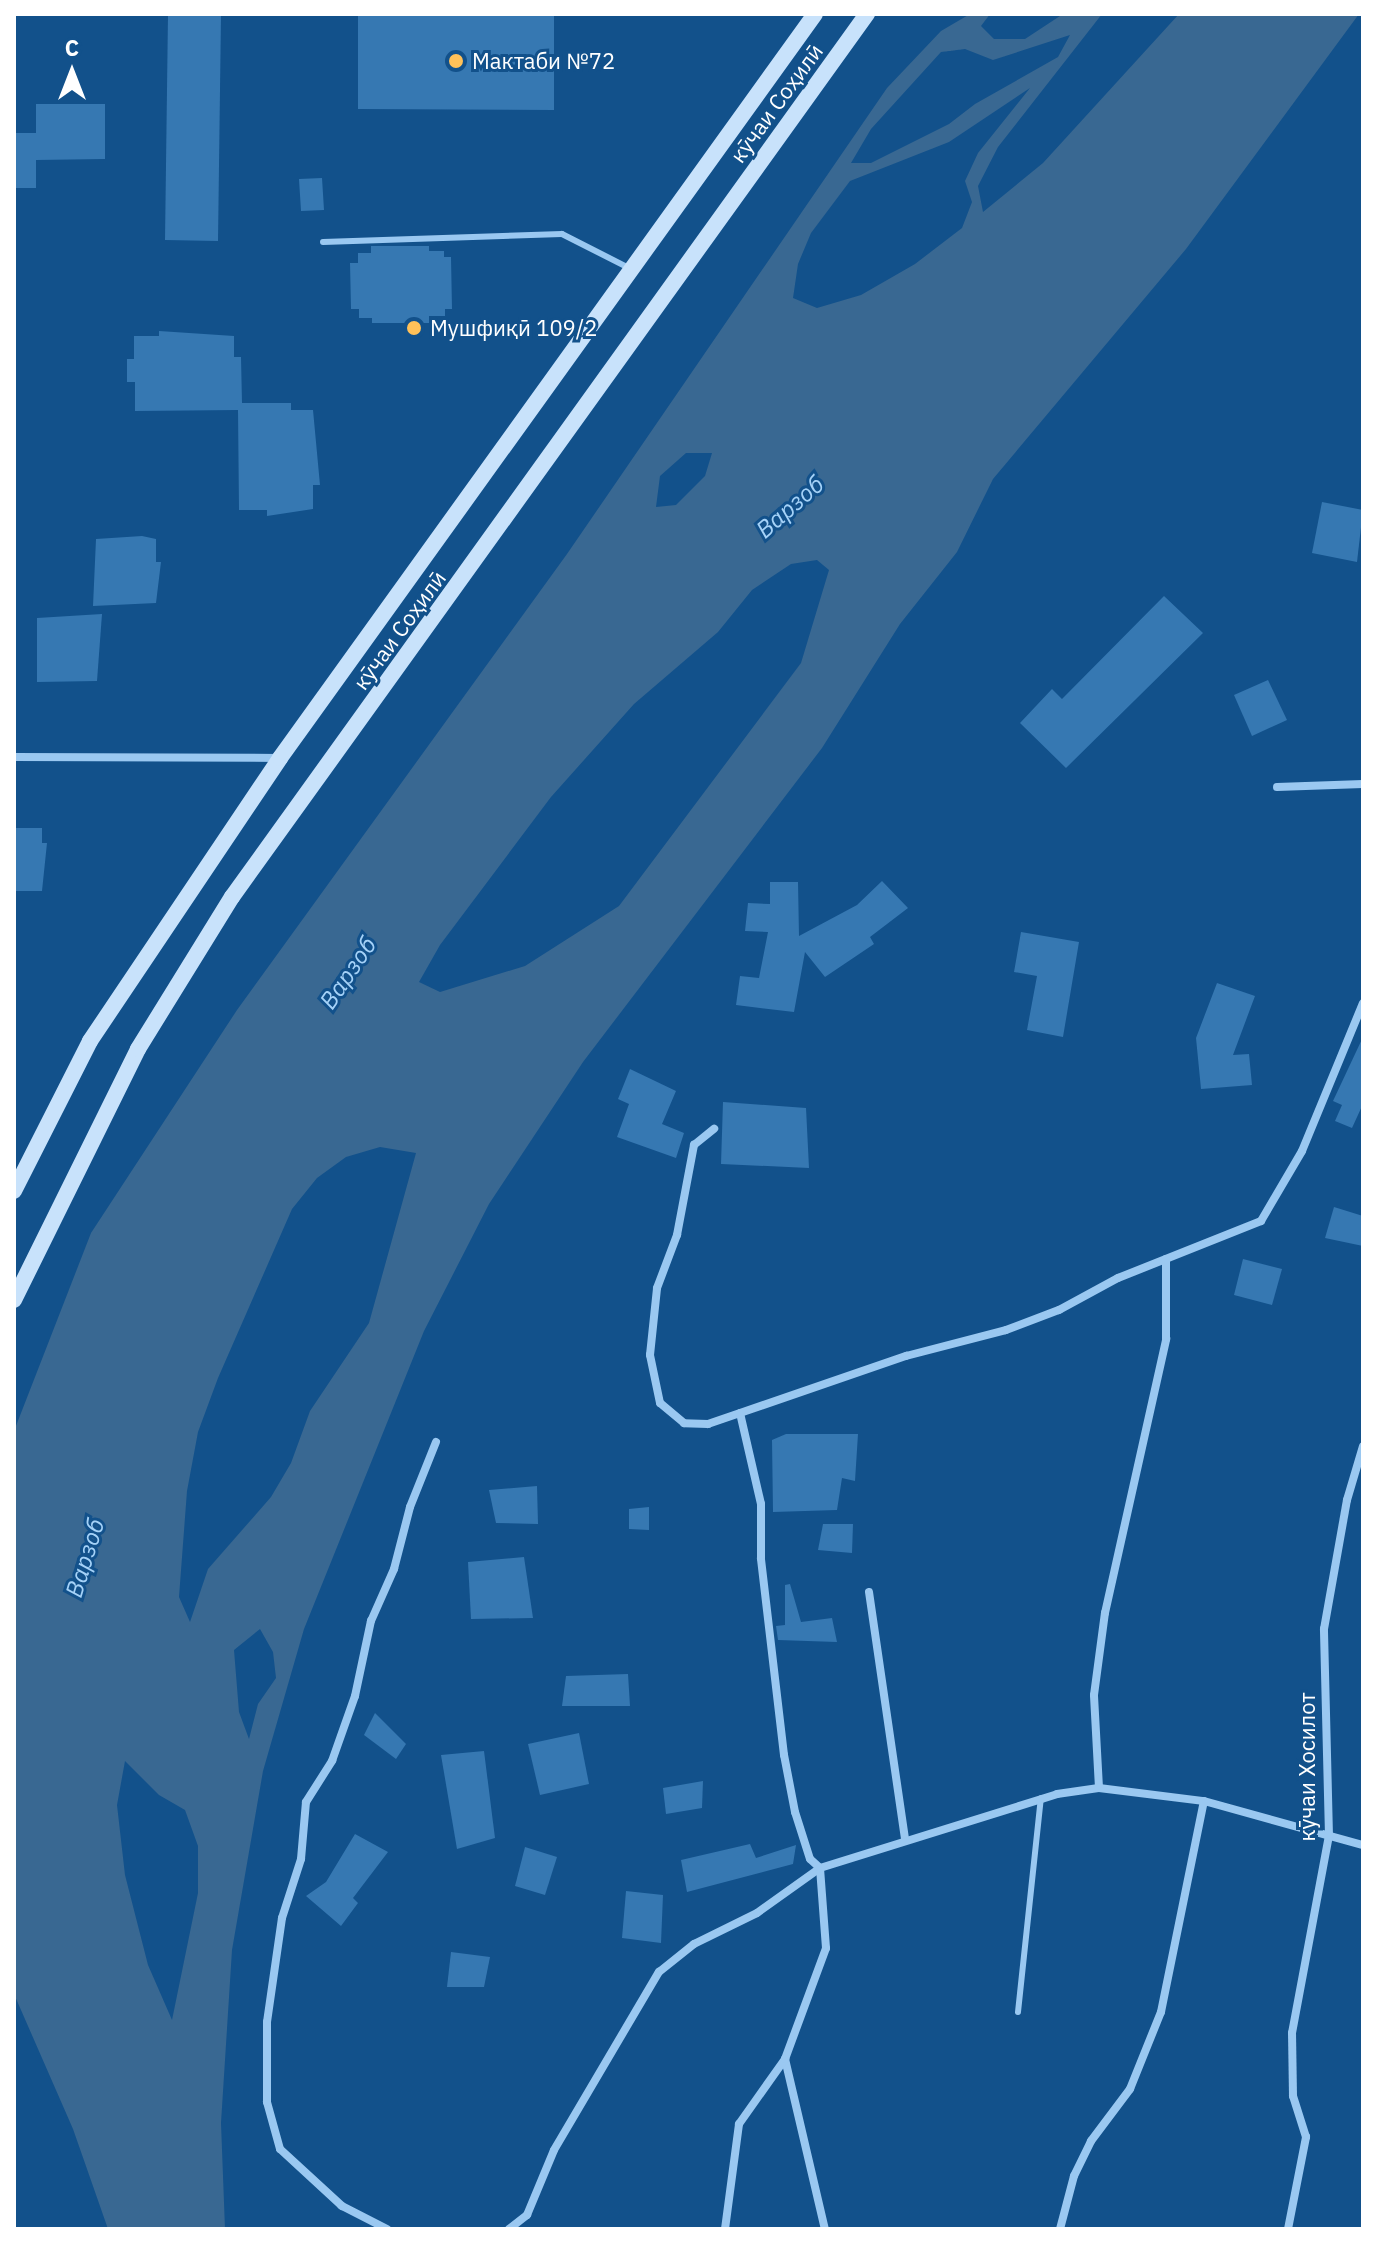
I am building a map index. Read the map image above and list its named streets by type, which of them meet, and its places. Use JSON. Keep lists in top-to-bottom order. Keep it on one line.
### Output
{"streets":{"main road":["кӯчаи Соҳилӣ"],"street":["кӯчаи Хосилот"]},"water":["Варзоб"],"places":["Мактаби №72","Мушфиқӣ 109/2"],"north":"top"}
